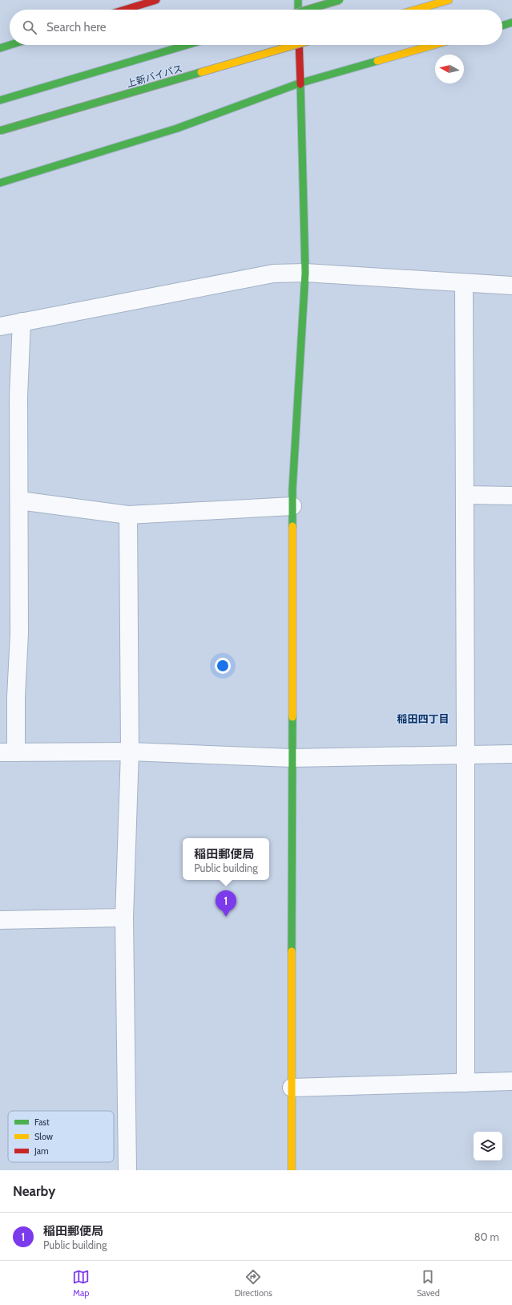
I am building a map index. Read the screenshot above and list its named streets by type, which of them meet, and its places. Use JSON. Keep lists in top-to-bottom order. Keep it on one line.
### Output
{"streets":{"main road":["上新バイパス"]},"districts":["稲田四丁目"],"legend":["Fast","Slow","Jam"],"north":"left","page":{"search":"Search here","popup":["稲田郵便局","Public building"],"pins":"1","heading":"Nearby","list":[{"mark":"1","name":"稲田郵便局","note":"Public building","value":"80 m"}],"nav":["Map","Directions","Saved"]}}
